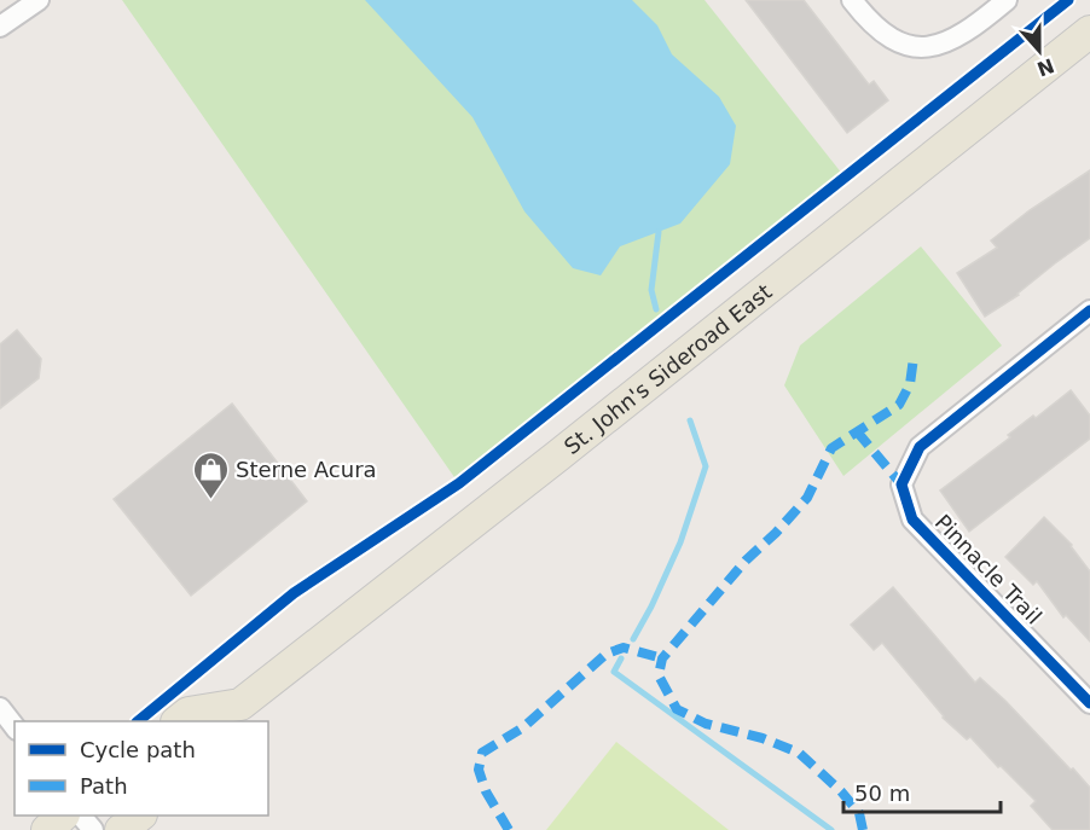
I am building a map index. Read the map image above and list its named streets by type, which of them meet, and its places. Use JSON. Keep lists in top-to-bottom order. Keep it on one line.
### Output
{"streets":{"main road":["St. John's Sideroad East"],"street":["Pinnacle Trail"]},"places":{"shop":["Sterne Acura"]},"legend":["Cycle path","Path"],"scale_bar":"50 m","north":"bottom"}
